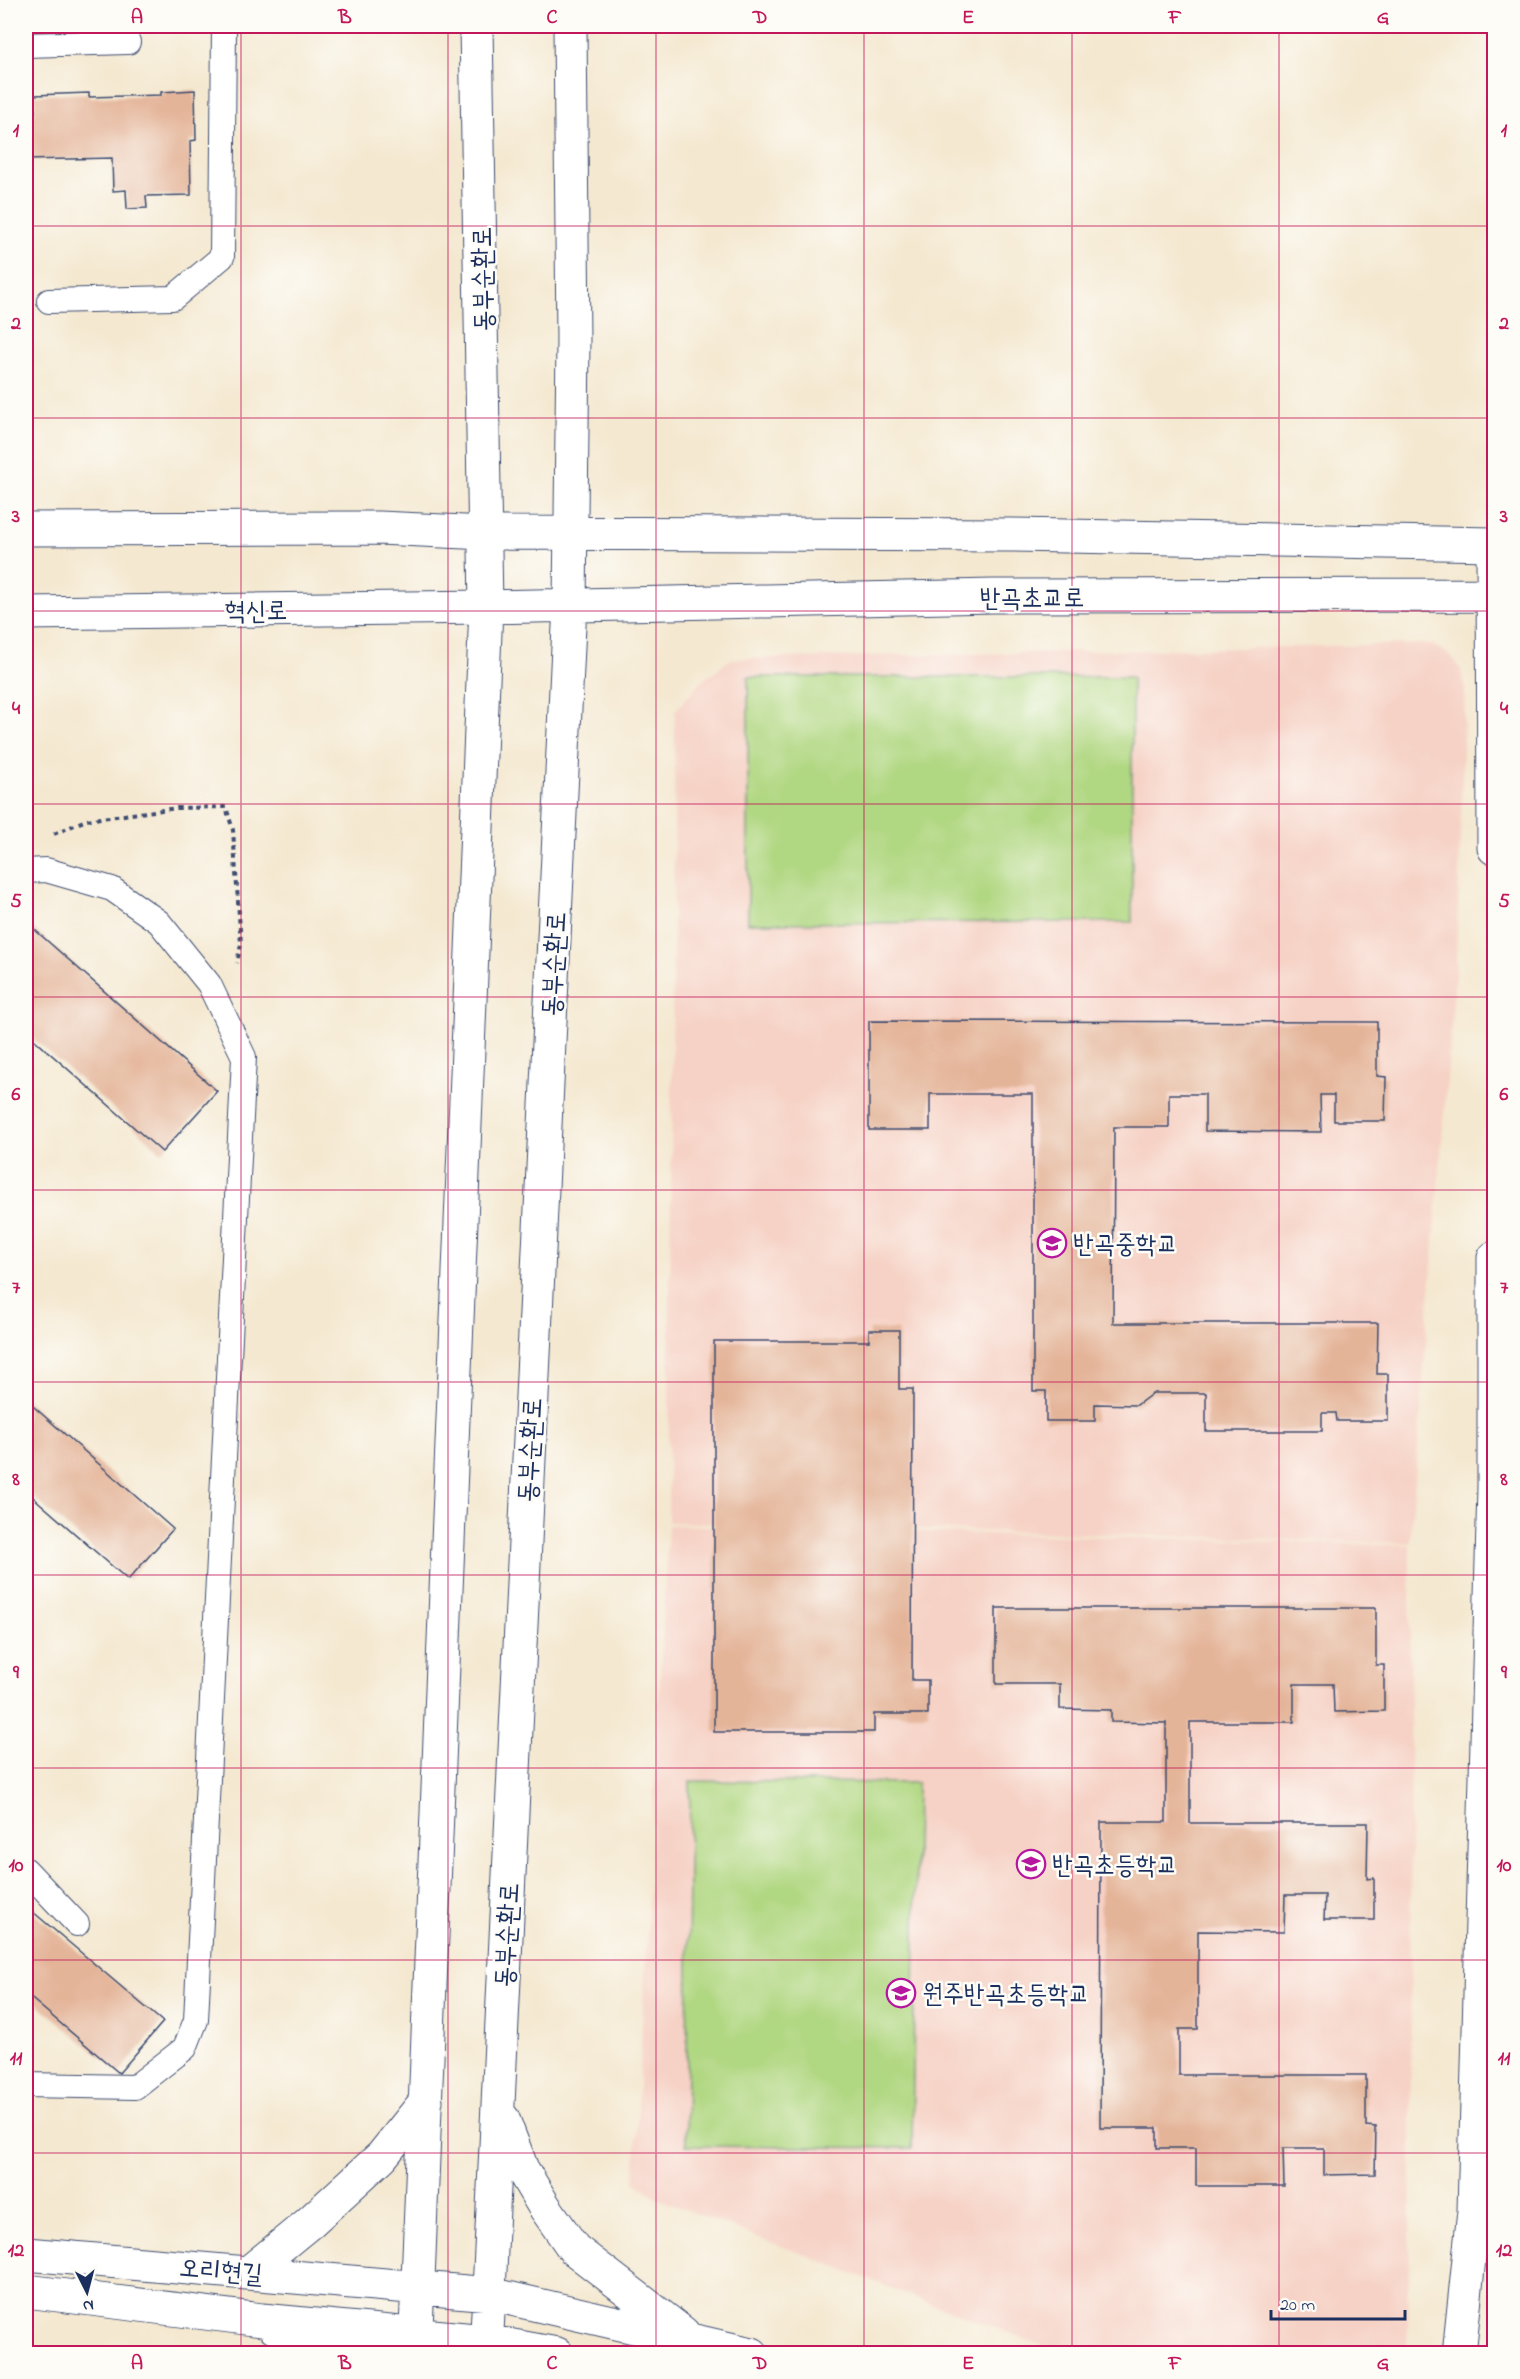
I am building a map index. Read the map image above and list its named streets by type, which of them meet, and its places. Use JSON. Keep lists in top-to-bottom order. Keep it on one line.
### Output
{"streets":{"street":["동부순환로","반곡초교로","혁신로","오리현길"]},"crossings":[["동부순환로","반곡초교로"],["동부순환로","혁신로"],["동부순환로","오리현길"],["반곡초교로","혁신로"]],"places":{"school or university":["반곡중학교","반곡초등학교","원주반곡초등학교"]},"scale_bar":"20 m","north":"bottom","grid":{"columns":["A","B","C","D","E","F","G"],"rows":["1","2","3","4","5","6","7","8","9","10","11","12"]}}
